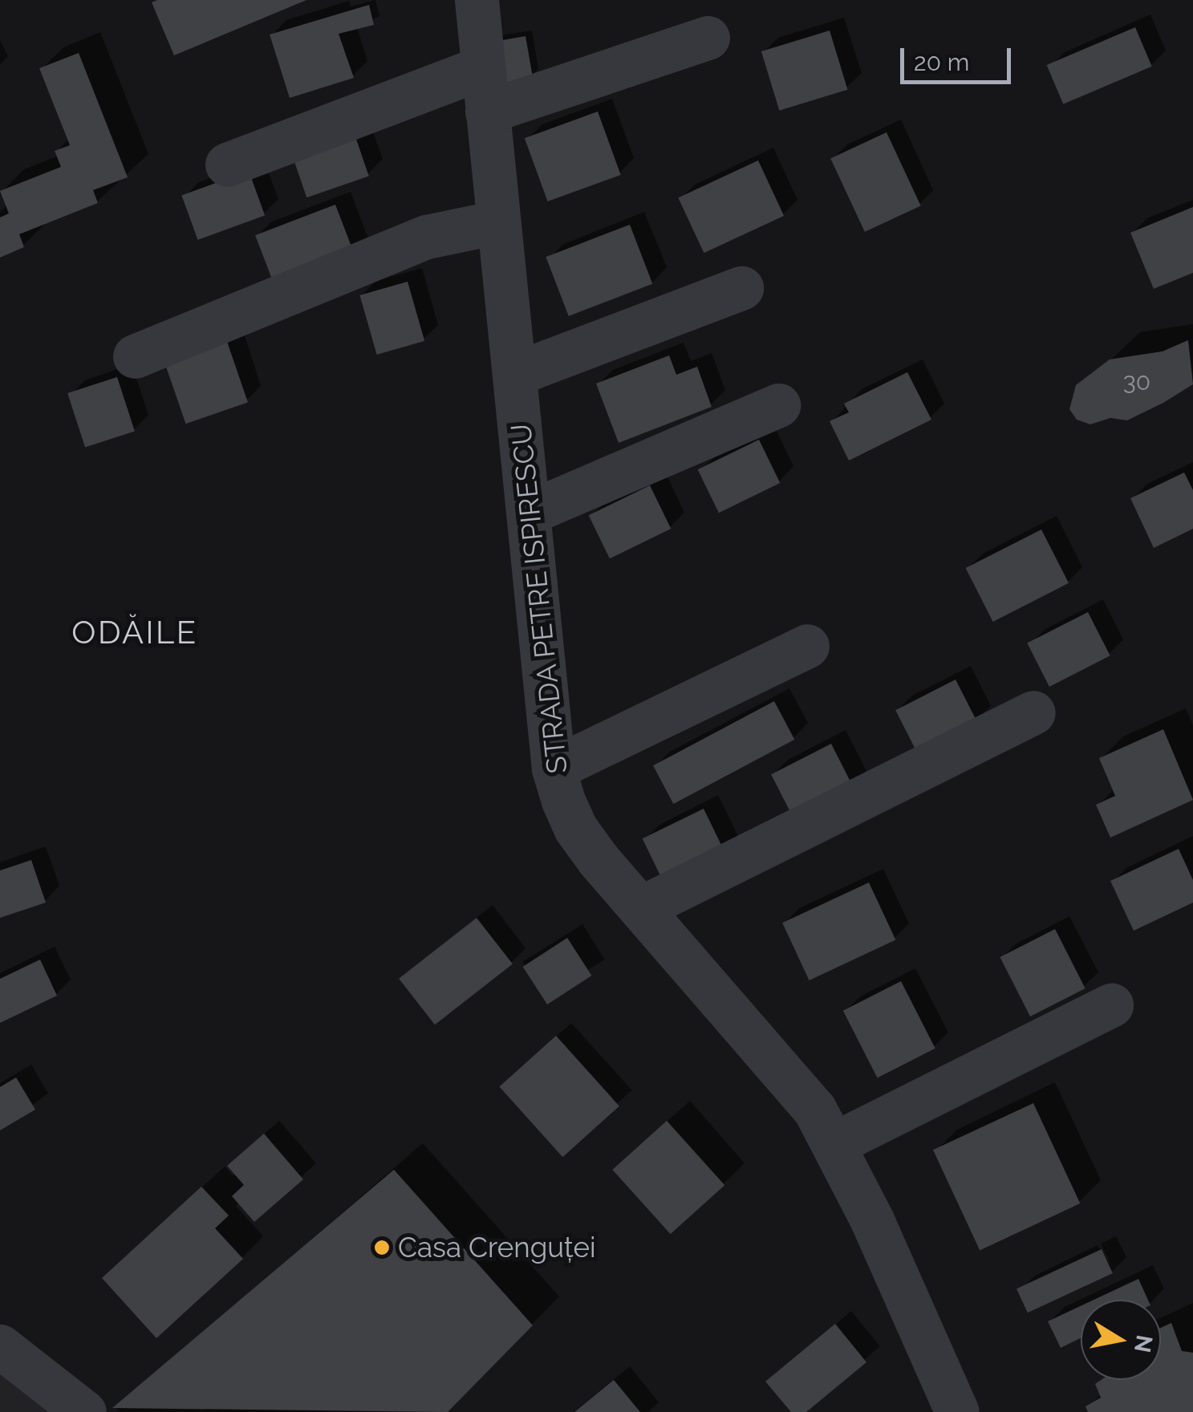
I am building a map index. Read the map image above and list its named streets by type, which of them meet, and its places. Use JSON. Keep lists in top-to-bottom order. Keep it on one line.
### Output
{"streets":{"street":["STRADA PETRE ISPIRESCU"]},"districts":["ODĂILE"],"places":["Casa Crenguței"],"house_numbers":["30"],"scale_bar":"20 m","north":"right"}
